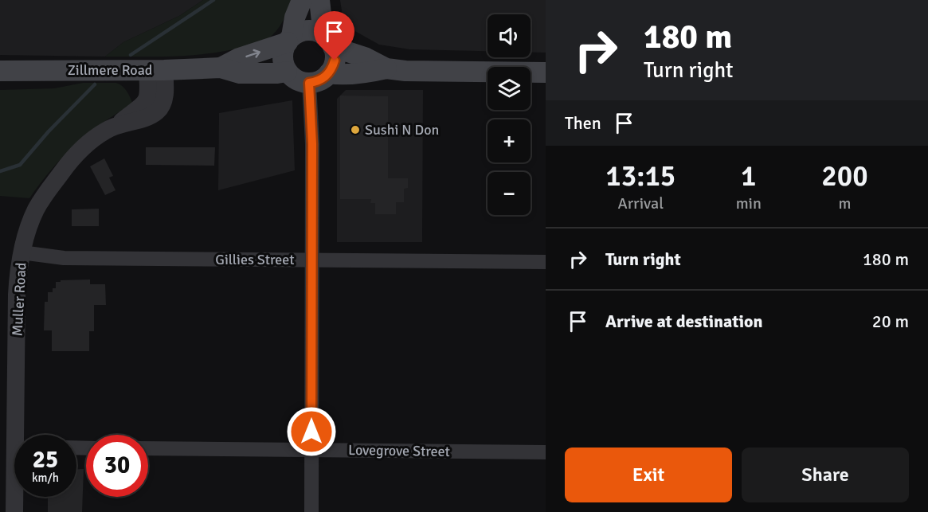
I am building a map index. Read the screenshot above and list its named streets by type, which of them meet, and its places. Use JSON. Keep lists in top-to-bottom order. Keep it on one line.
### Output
{"streets":{"main road":["Zillmere Road"],"street":["Gillies Street","Muller Road","Lovegrove Street"]},"crossings":[["Zillmere Road","Muller Road"],["Gillies Street","Muller Road"]],"places":["Sushi N Don"],"page":{"turn":["180 m","Turn right"],"map_buttons":["+","−"],"then":"Then","eta":["13:15","Arrival","1","min","200","m"],"list":[{"name":"Turn right","value":"180 m"},{"name":"Arrive at destination","value":"20 m"}],"speed":"25 km/h","limit":"30","buttons":["Exit","Share"]}}
